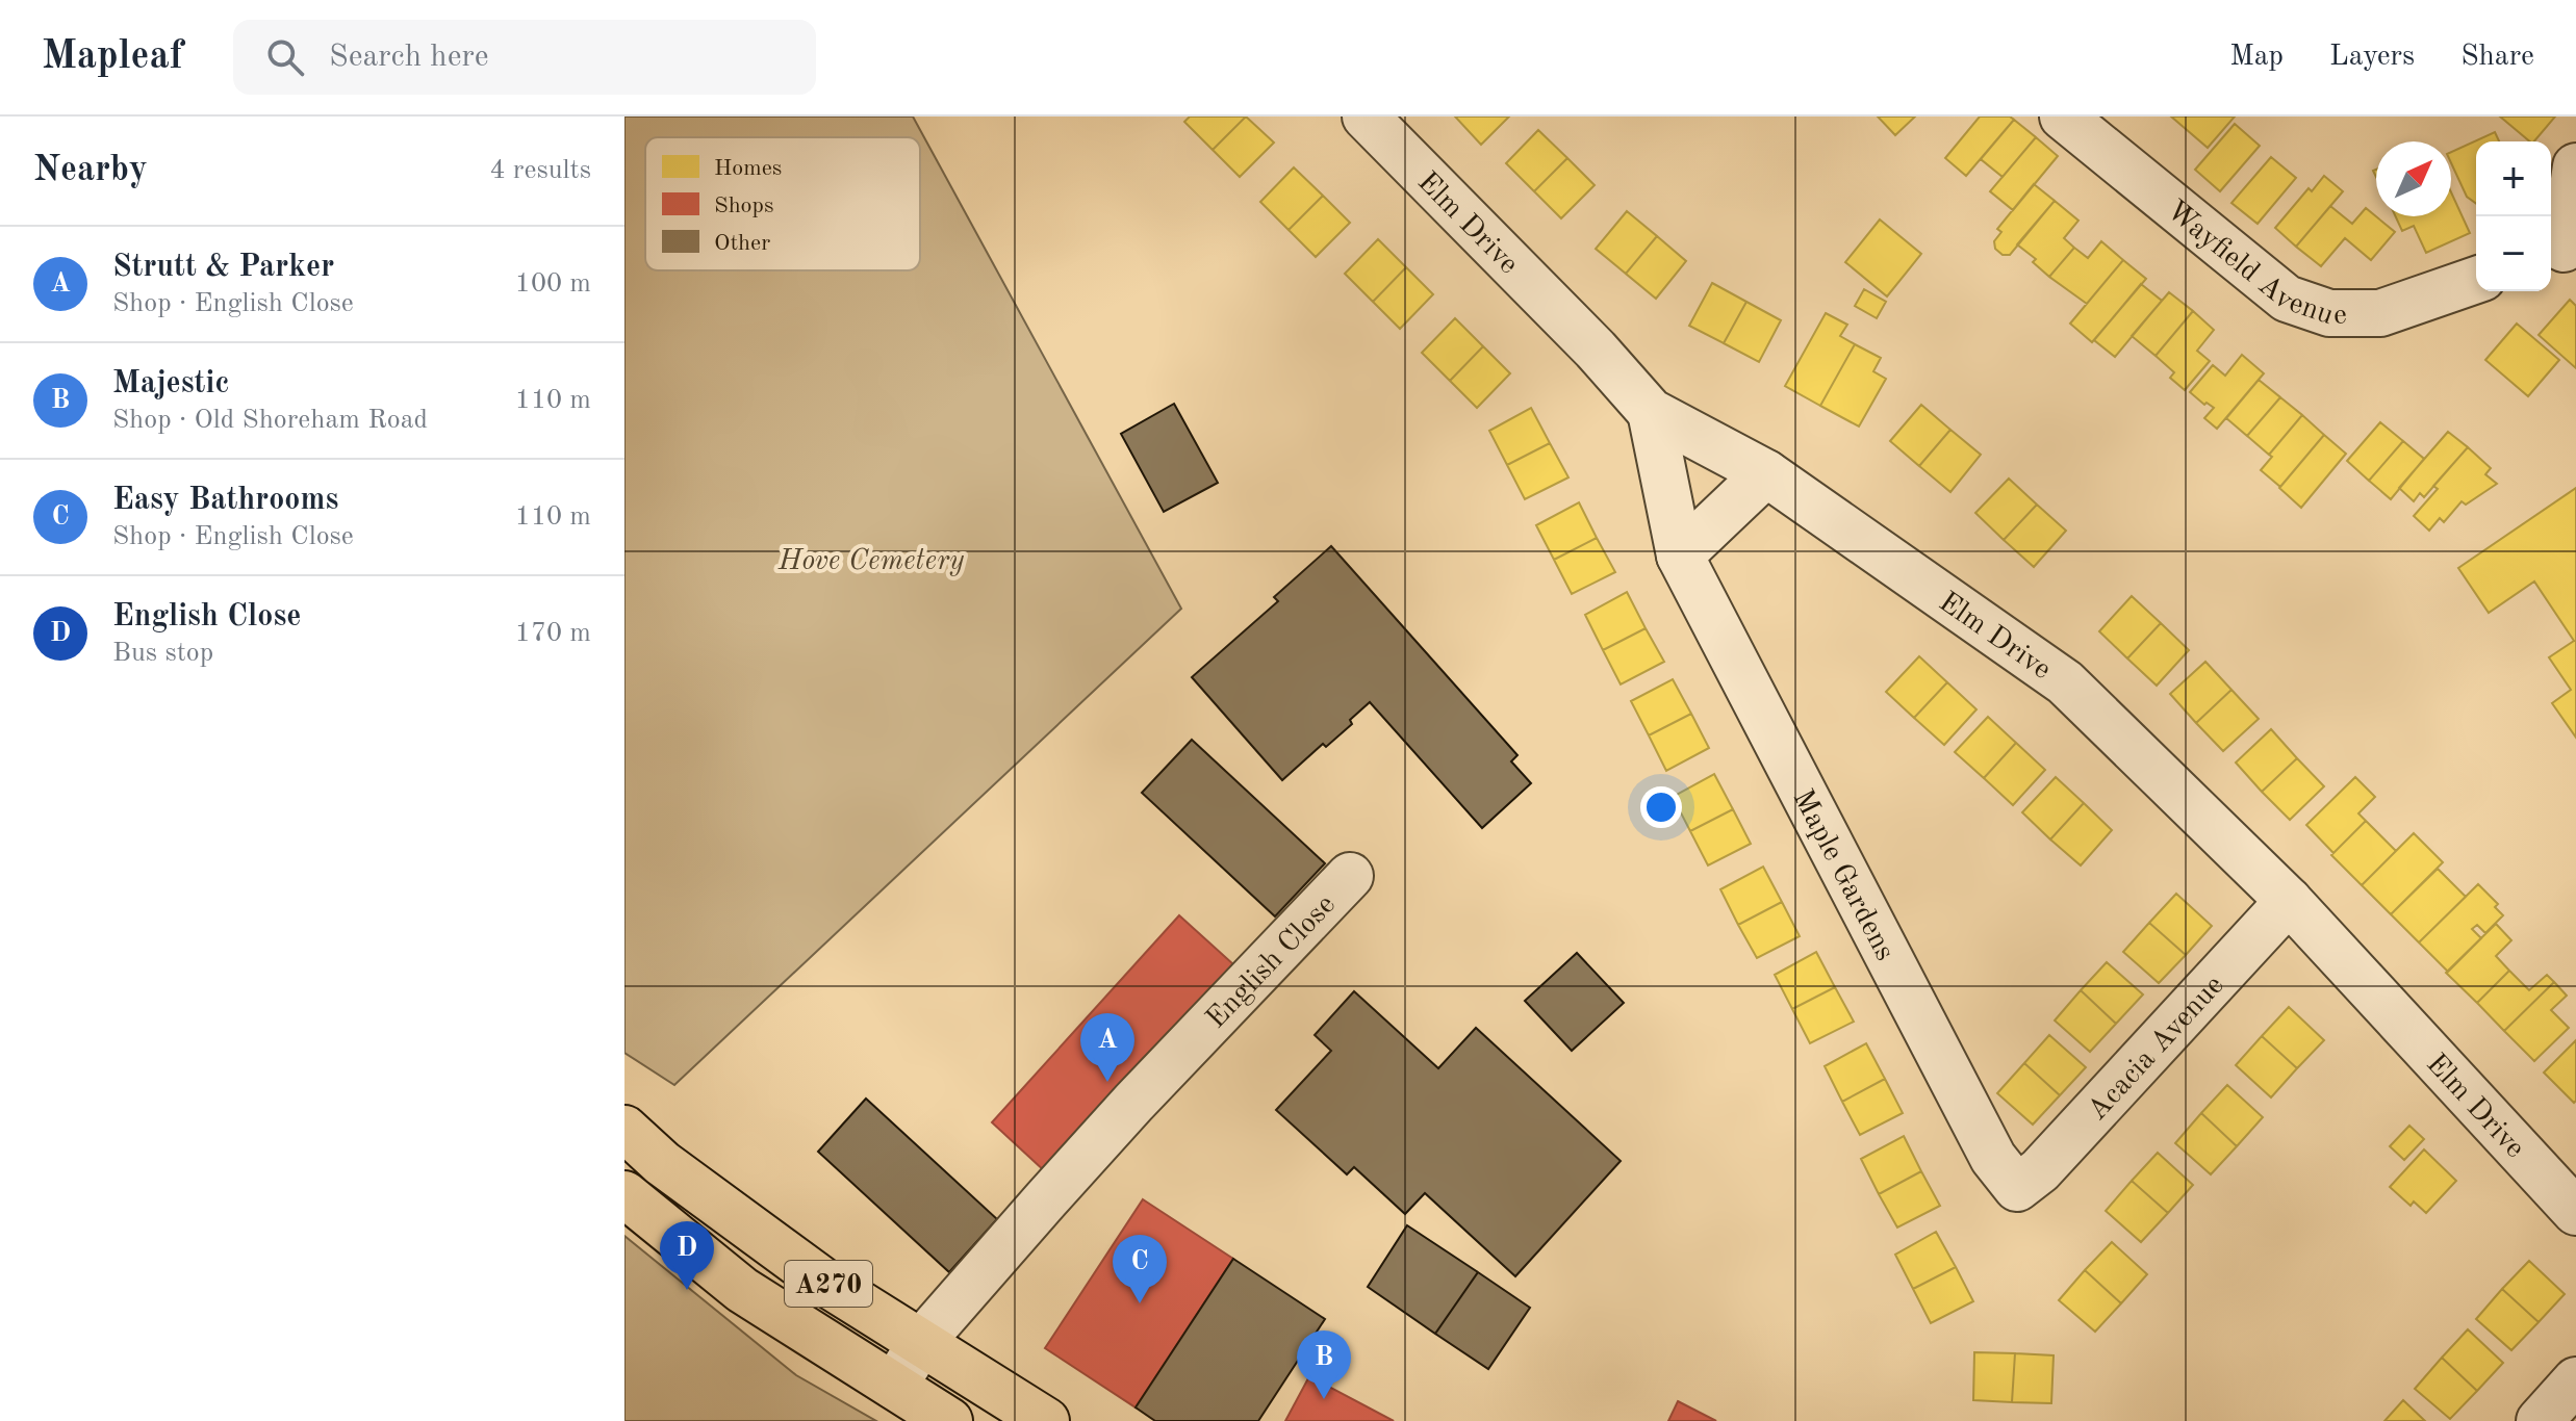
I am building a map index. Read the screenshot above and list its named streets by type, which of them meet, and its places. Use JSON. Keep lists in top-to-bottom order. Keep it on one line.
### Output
{"streets":{"main road":["A270"],"street":["Elm Drive","Wayfield Avenue","Maple Gardens","English Close","Acacia Avenue"]},"crossings":[["Elm Drive","Maple Gardens"],["Elm Drive","Acacia Avenue"],["Maple Gardens","Acacia Avenue"],["English Close","A270"]],"parks":["Hove Cemetery"],"legend":["Homes","Shops","Other"],"north":"top right","page":{"header":"Mapleaf","search":"Search here","nav":["Map","Layers","Share"],"heading":["Nearby","4 results"],"map_buttons":["+","−"],"list":[{"mark":"A","name":"Strutt & Parker","note":"Shop · English Close","value":"100 m"},{"mark":"B","name":"Majestic","note":"Shop · Old Shoreham Road","value":"110 m"},{"mark":"C","name":"Easy Bathrooms","note":"Shop · English Close","value":"110 m"},{"mark":"D","name":"English Close","note":"Bus stop","value":"170 m"}],"pins":["A","D","C","B"]}}
